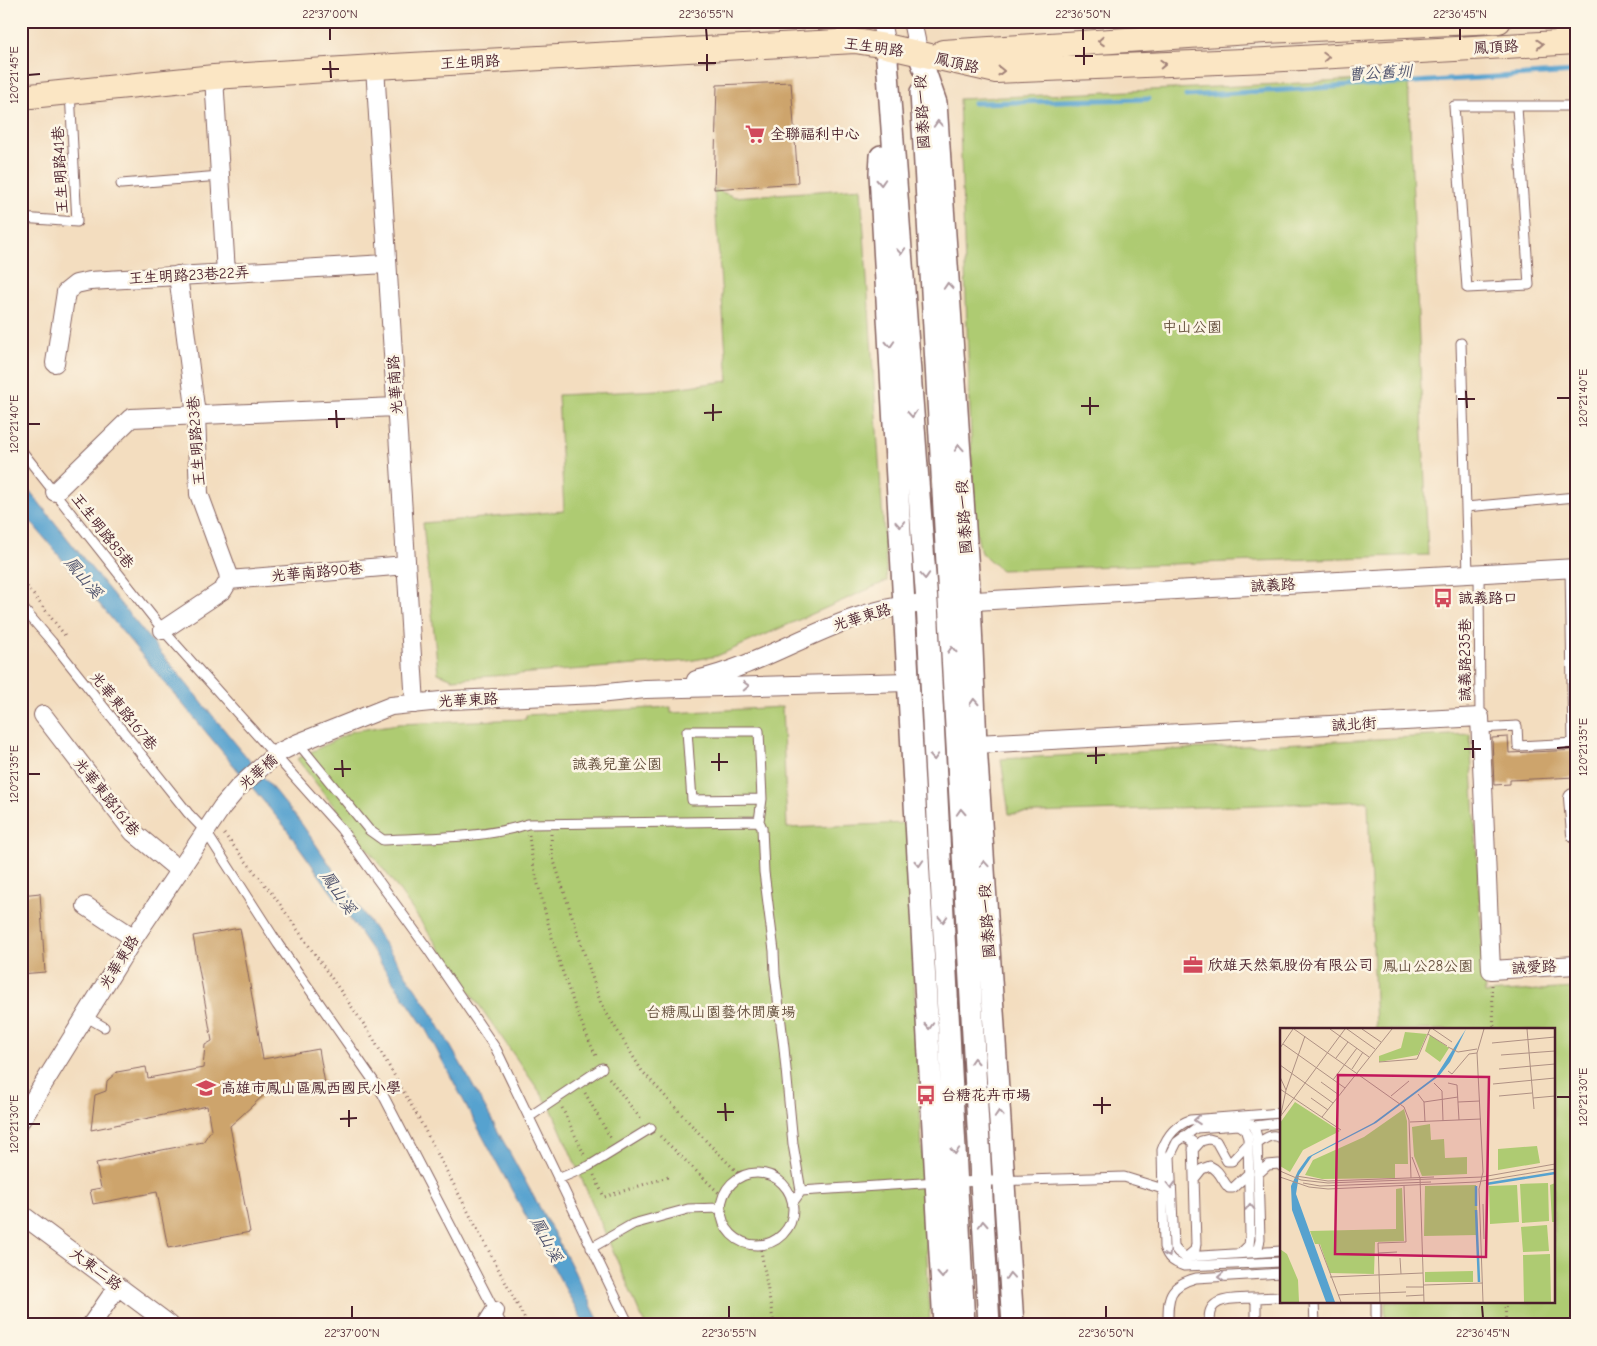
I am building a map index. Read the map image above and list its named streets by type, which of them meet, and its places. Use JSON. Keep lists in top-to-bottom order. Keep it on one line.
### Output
{"streets":{"main road":["王生明路","鳳頂路"],"street":["國泰路一段","王生明路23巷22弄","光華南路","王生明路23巷","光華南路90巷","誠義路","光華東路","誠北街","光華橋","光華東路161巷","誠愛路","大東二路"],"lane":["王生明路41巷","王生明路85巷","誠義路235巷","光華東路167巷"]},"crossings":[["王生明路","鳳頂路"],["王生明路","國泰路一段"],["王生明路","王生明路41巷"],["王生明路","光華南路"],["鳳頂路","國泰路一段"],["國泰路一段","誠義路"],["國泰路一段","光華東路"],["國泰路一段","誠北街"],["王生明路23巷22弄","光華南路"],["王生明路23巷22弄","王生明路23巷"],["光華南路","光華南路90巷"],["光華南路","光華東路"],["王生明路23巷","光華南路90巷"],["王生明路85巷","光華橋"],["誠義路","光華東路"],["誠義路","誠義路235巷"],["光華東路","光華東路167巷"],["光華東路","光華橋"],["光華東路","光華東路161巷"],["誠義路235巷","誠北街"]],"water":["曹公舊圳","鳳山溪"],"parks":["中山公園","誠義兒童公園","鳳山公28公園","台糖鳳山園藝休閒廣場"],"places":{"supermarket":["全聯福利中心"],"bus stop":["誠義路口","台糖花卉市場"],"office":["欣雄天然氣股份有限公司"],"school or university":["高雄市鳳山區鳳西國民小學"]},"coordinates":["22°37'00\"N","22°36'55\"N","22°36'50\"N","22°36'45\"N","120°21'45\"E","120°21'40\"E","120°21'35\"E","120°21'30\"E"]}
